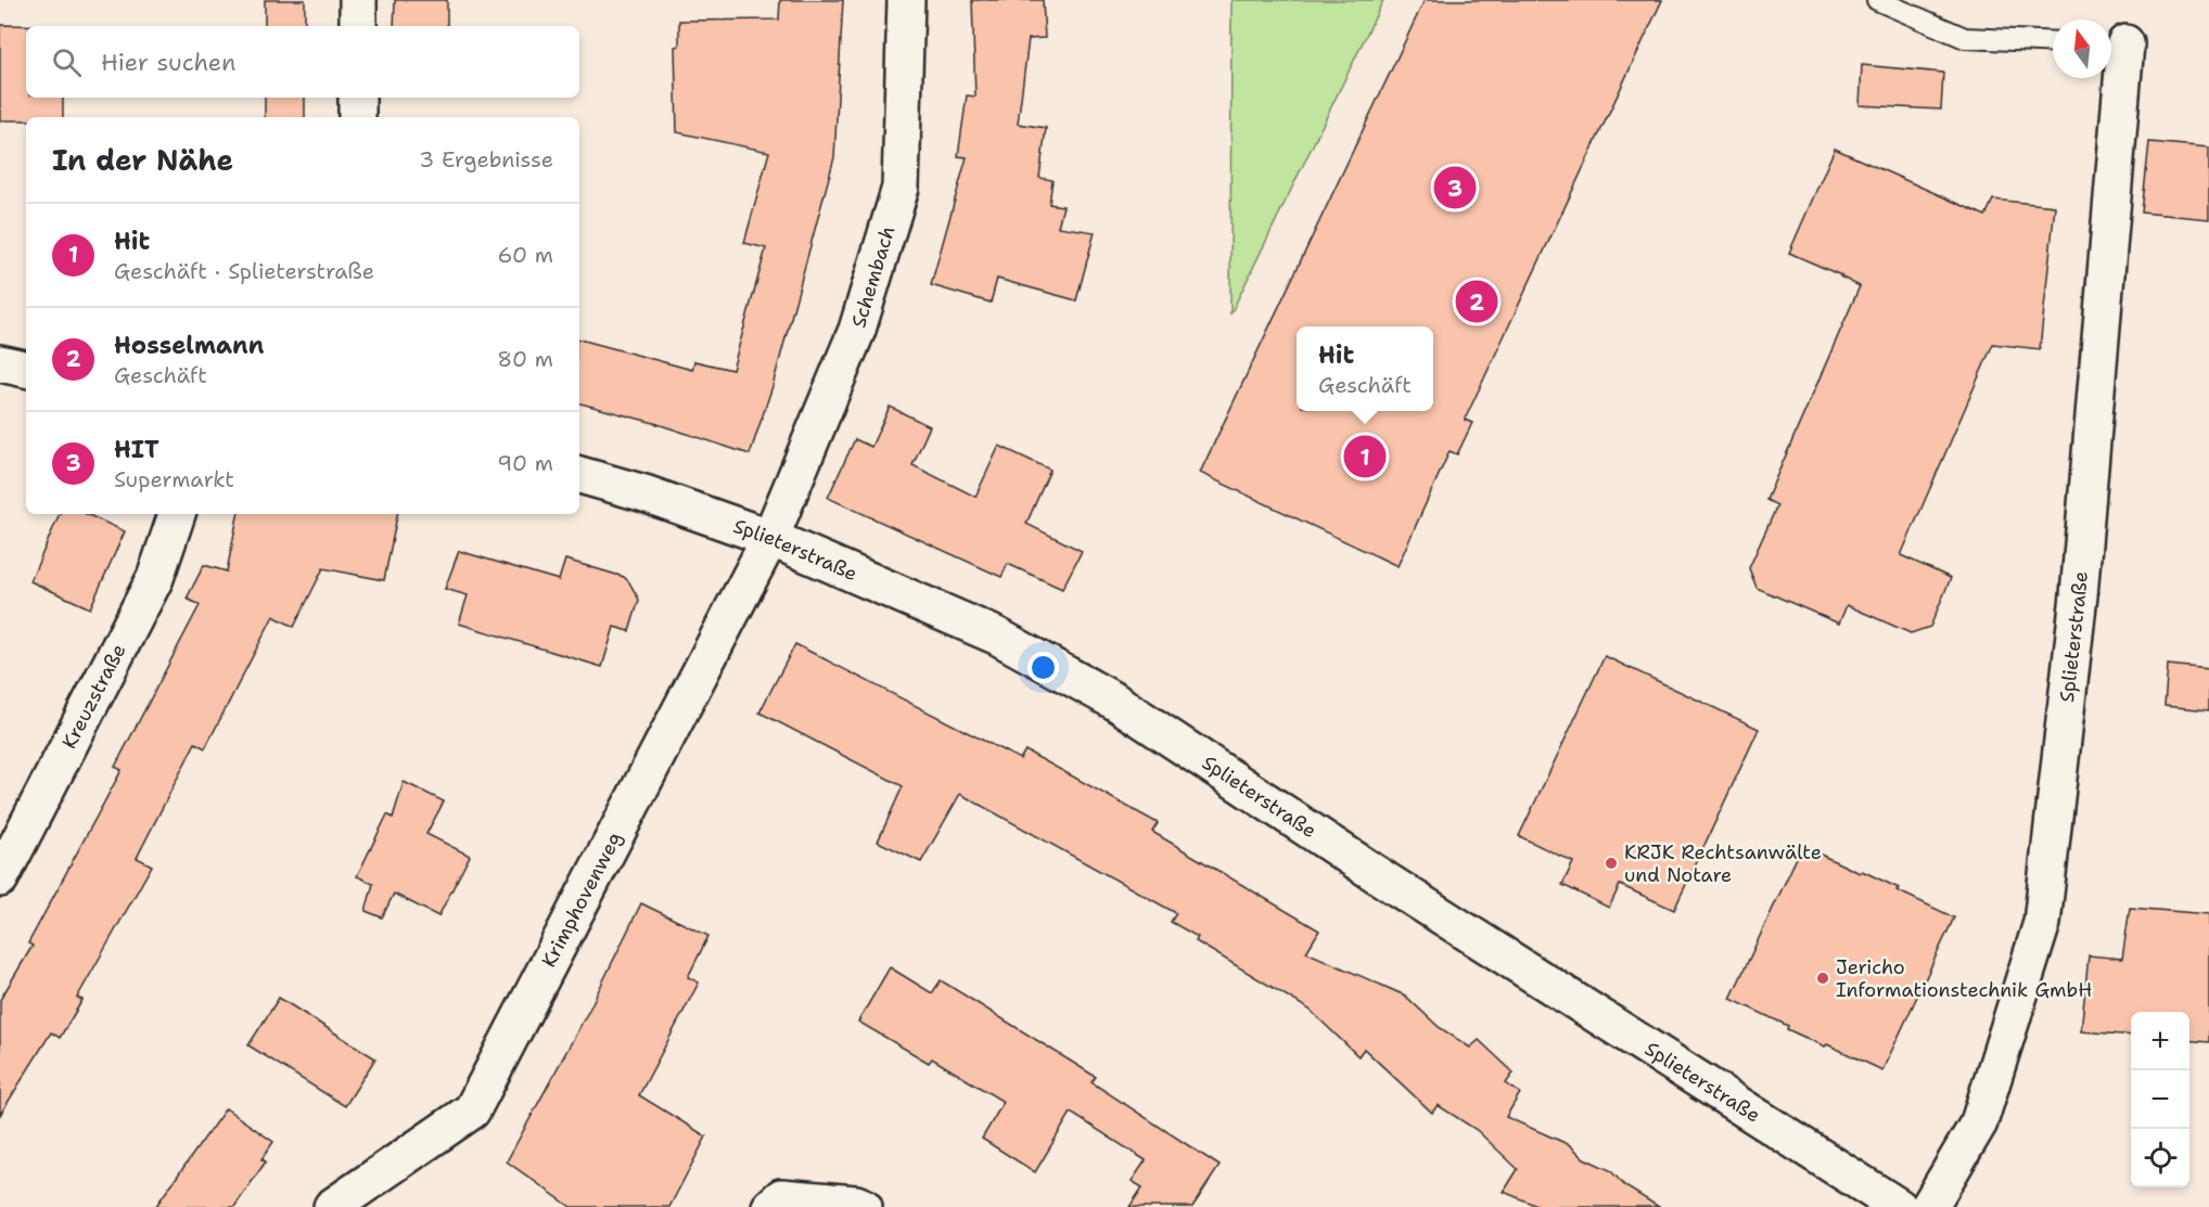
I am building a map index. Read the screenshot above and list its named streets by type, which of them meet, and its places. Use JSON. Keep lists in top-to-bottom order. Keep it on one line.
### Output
{"streets":{"street":["Schembach","Splieterstraße","Kreuzstraße","Krimphovenweg"]},"crossings":[["Schembach","Splieterstraße"],["Schembach","Krimphovenweg"],["Splieterstraße","Krimphovenweg"]],"places":["KRJK Rechtsanwälte und Notare","Jericho Informationstechnik GmbH"],"north":"top","page":{"search":"Hier suchen","heading":["In der Nähe","3 Ergebnisse"],"pins":["3","2","1"],"list":[{"mark":"1","name":"Hit","note":"Geschäft · Splieterstraße","value":"60 m"},{"mark":"2","name":"Hosselmann","note":"Geschäft","value":"80 m"},{"mark":"3","name":"HIT","note":"Supermarkt","value":"90 m"}],"popup":["Hit","Geschäft"],"map_buttons":["+","−"]}}
